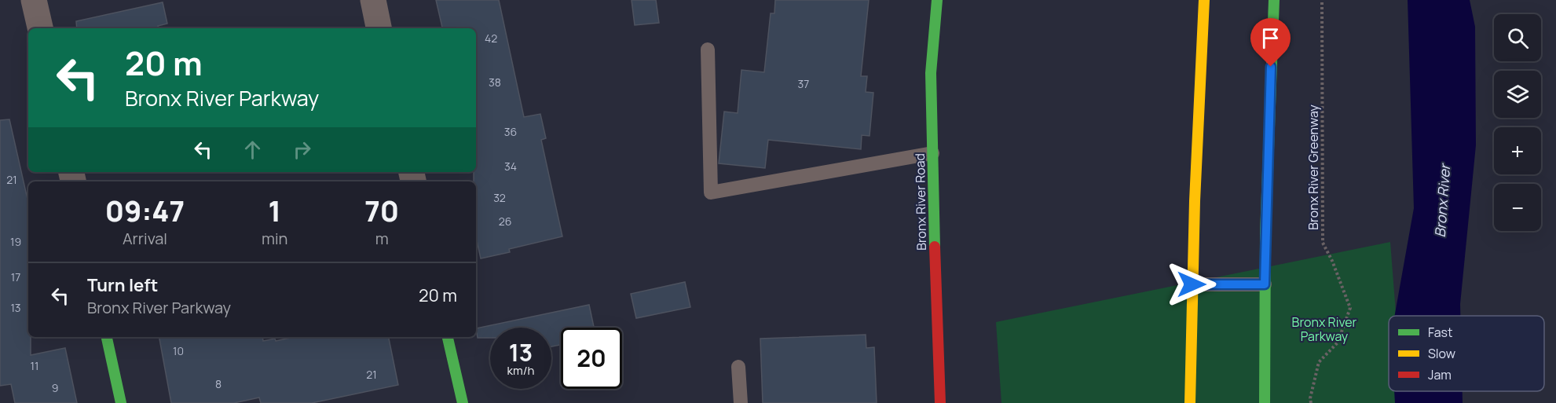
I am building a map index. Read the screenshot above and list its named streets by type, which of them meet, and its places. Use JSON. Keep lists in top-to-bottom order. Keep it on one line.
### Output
{"streets":{"main road":["Bronx River Road"],"path":["Bronx River Greenway"]},"water":["Bronx River"],"parks":["Bronx River Parkway"],"house_numbers":["42","38","37","36","34","21","32","26","19","17","13","10","11","21","8","9"],"legend":["Fast","Slow","Jam"],"page":{"map_buttons":["+","−"],"turn":["20 m","Bronx River Parkway"],"eta":["09:47","Arrival","1","min","70","m"],"list":[{"name":"Turn left","note":"Bronx River Parkway","value":"20 m"}],"speed":"13 km/h","limit":"20"}}
